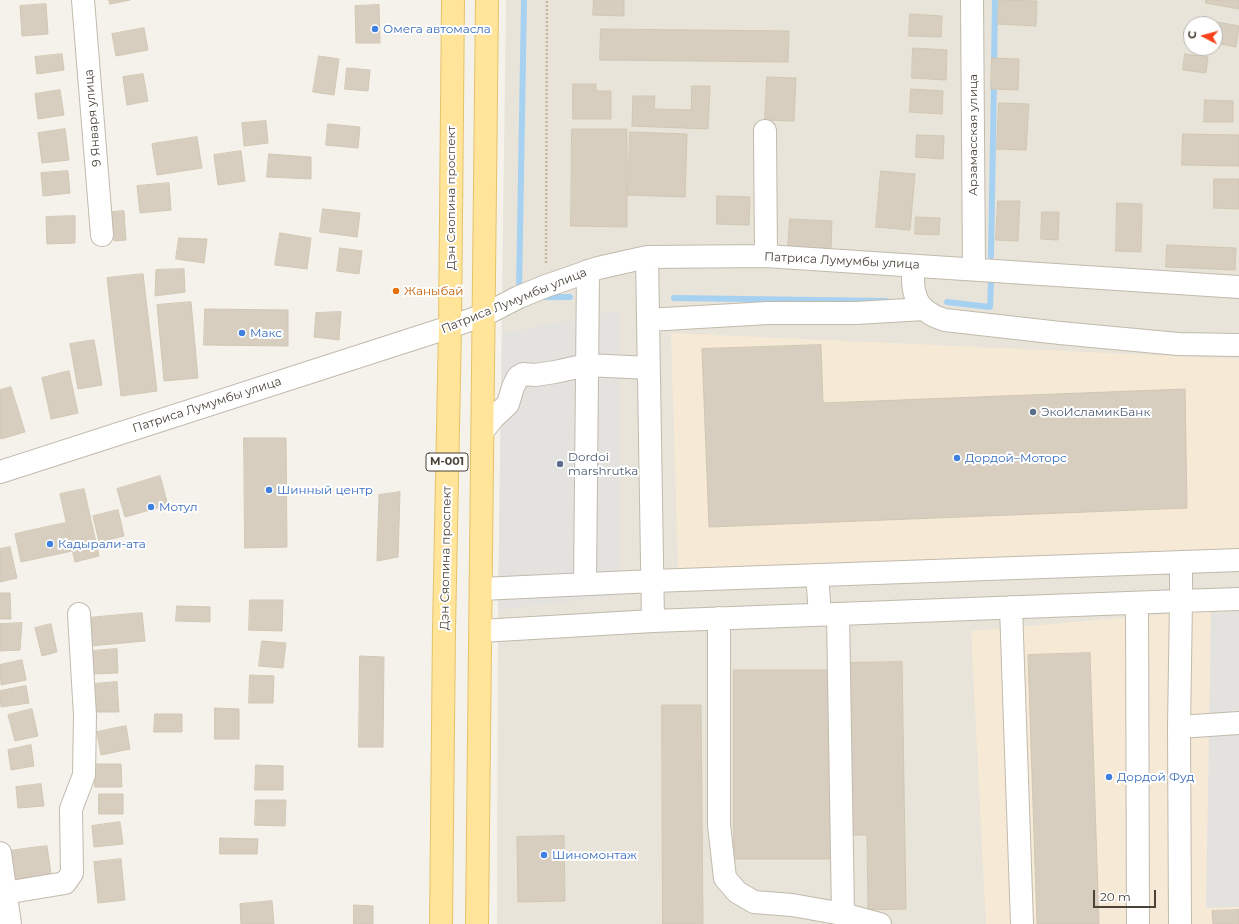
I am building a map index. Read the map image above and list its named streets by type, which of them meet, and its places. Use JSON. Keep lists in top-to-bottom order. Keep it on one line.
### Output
{"streets":{"main road":["Дэн Сяопина проспект","M-001"],"street":["9 Января улица","Арзамасская улица","Патриса Лумумбы улица"]},"crossings":[["Арзамасская улица","Патриса Лумумбы улица"],["Дэн Сяопина проспект","Патриса Лумумбы улица"],["Патриса Лумумбы улица","M-001"]],"places":["Омега автомасла","Жаныбай","Макс","ЭкоИсламикБанк","Дордой–Моторс","Dordoi marshrutka","Шинный центр","Мотул","Кадырали-ата","Дордой Фуд","Шиномонтаж"],"scale_bar":"20 m","north":"left"}
